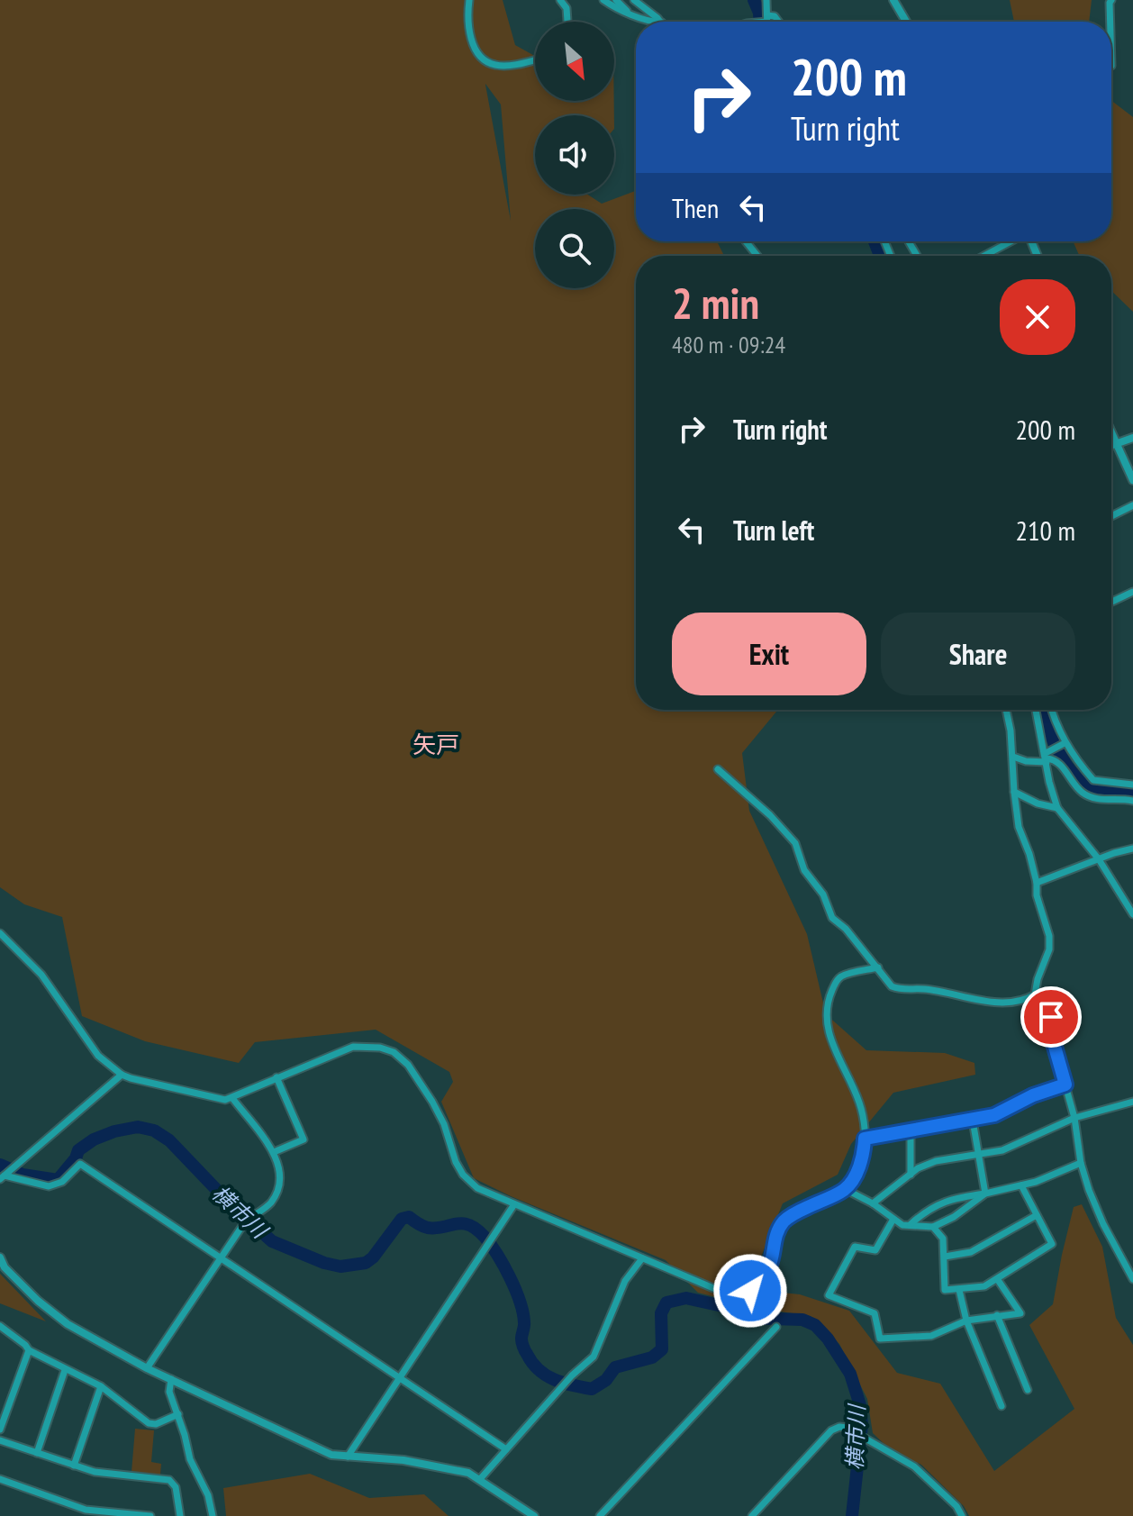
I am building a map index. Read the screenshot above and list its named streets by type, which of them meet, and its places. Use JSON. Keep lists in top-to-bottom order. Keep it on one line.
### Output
{"districts":["矢戸"],"water":["横市川"],"north":"bottom right","page":{"turn":["200 m","Turn right"],"then":"Then","heading":["2 min","480 m · 09:24"],"list":[{"name":"Turn right","value":"200 m"},{"name":"Turn left","value":"210 m"}],"buttons":["Exit","Share"]}}
